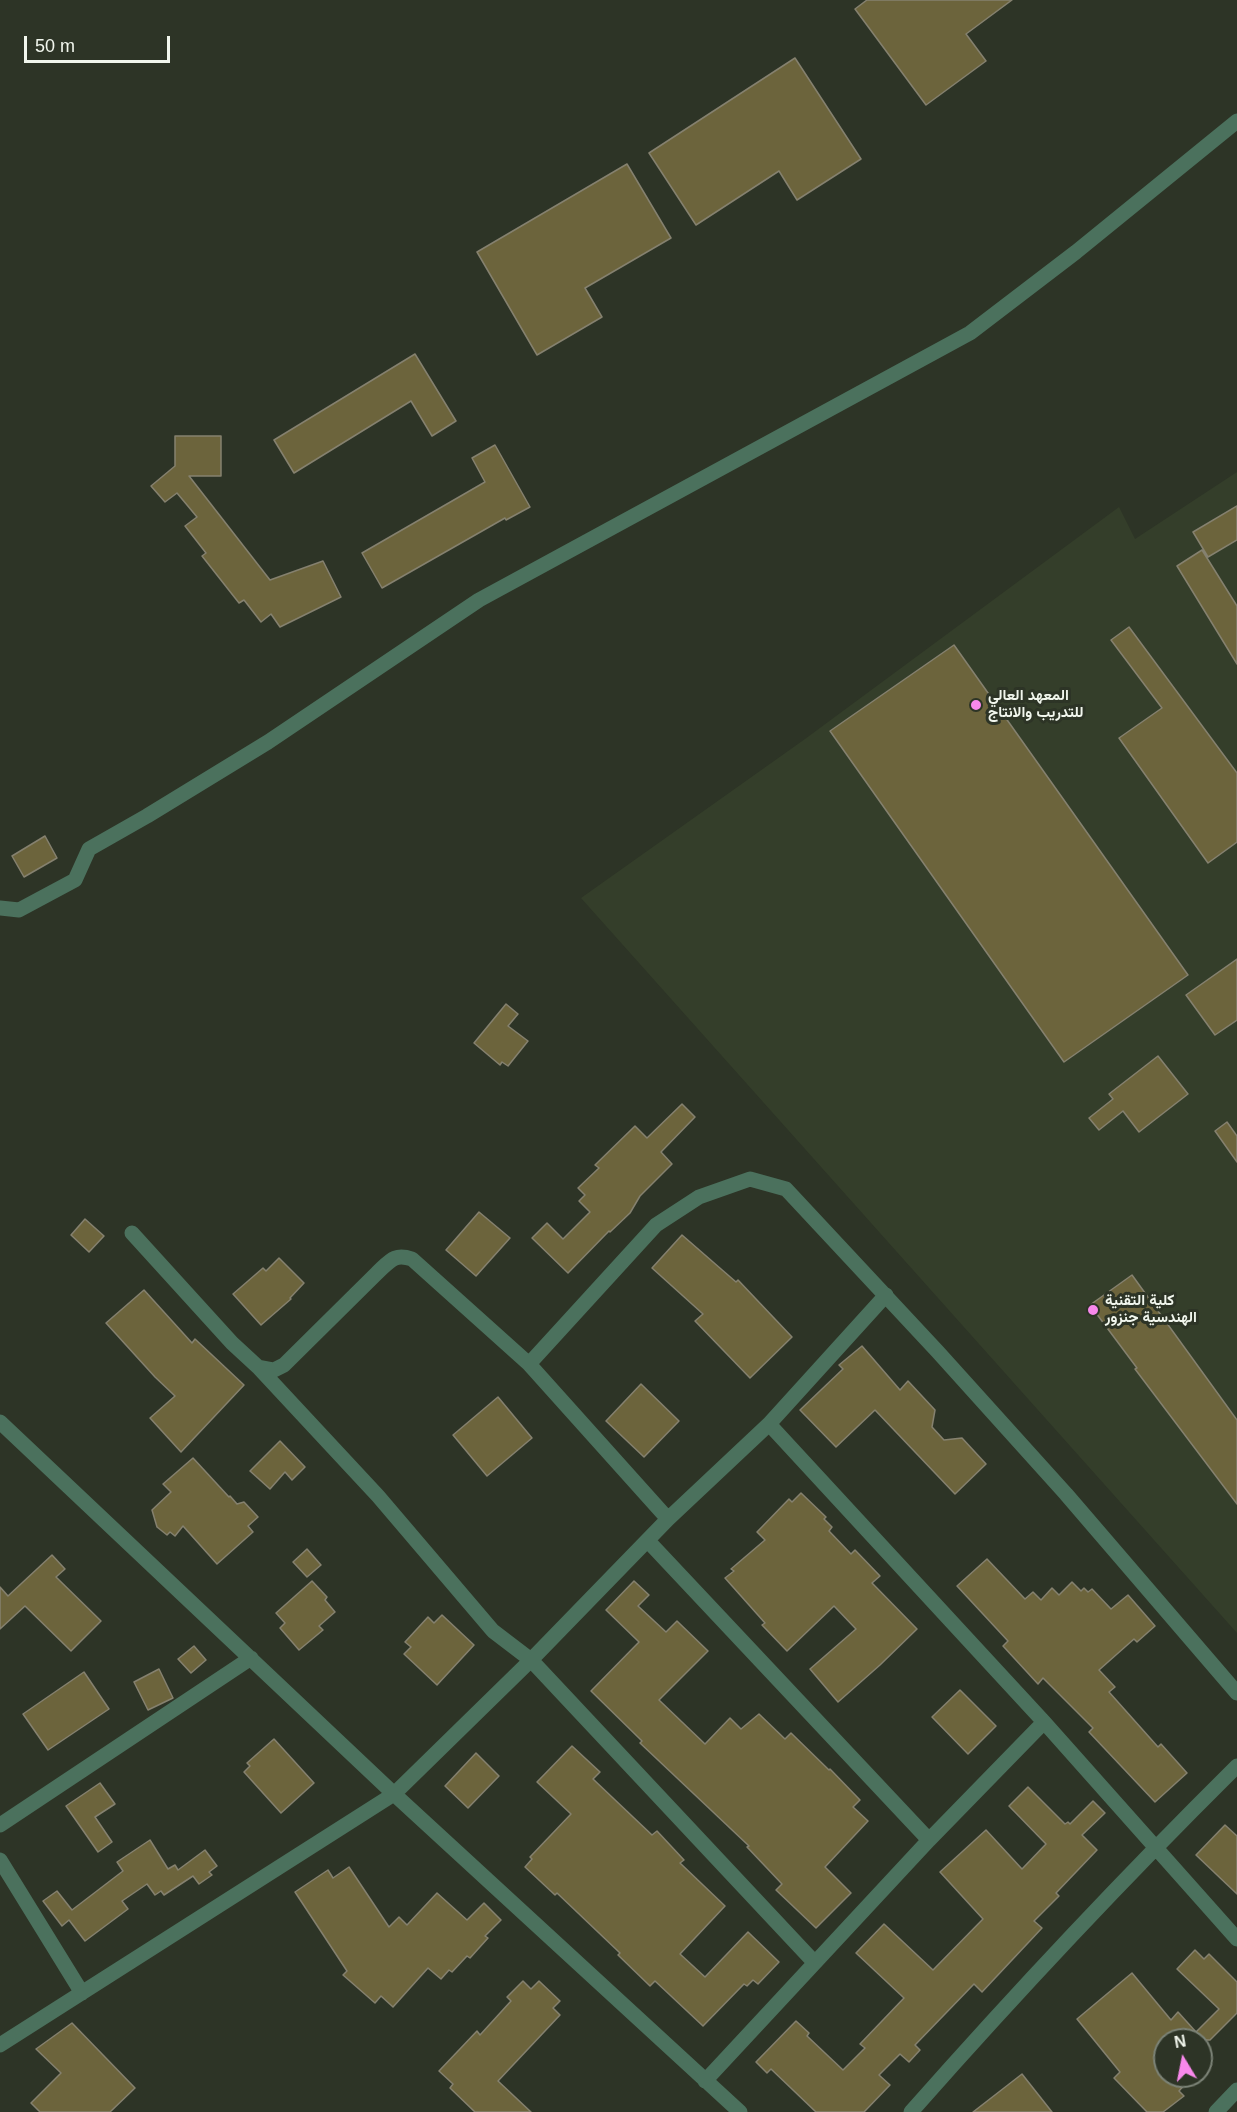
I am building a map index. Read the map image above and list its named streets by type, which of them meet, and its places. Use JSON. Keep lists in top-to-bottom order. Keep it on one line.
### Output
{"places":["المعهد العالي للتدريب والانتاج","كلية التقنية الهندسية جنزور"],"scale_bar":"50 m","north":"top"}
